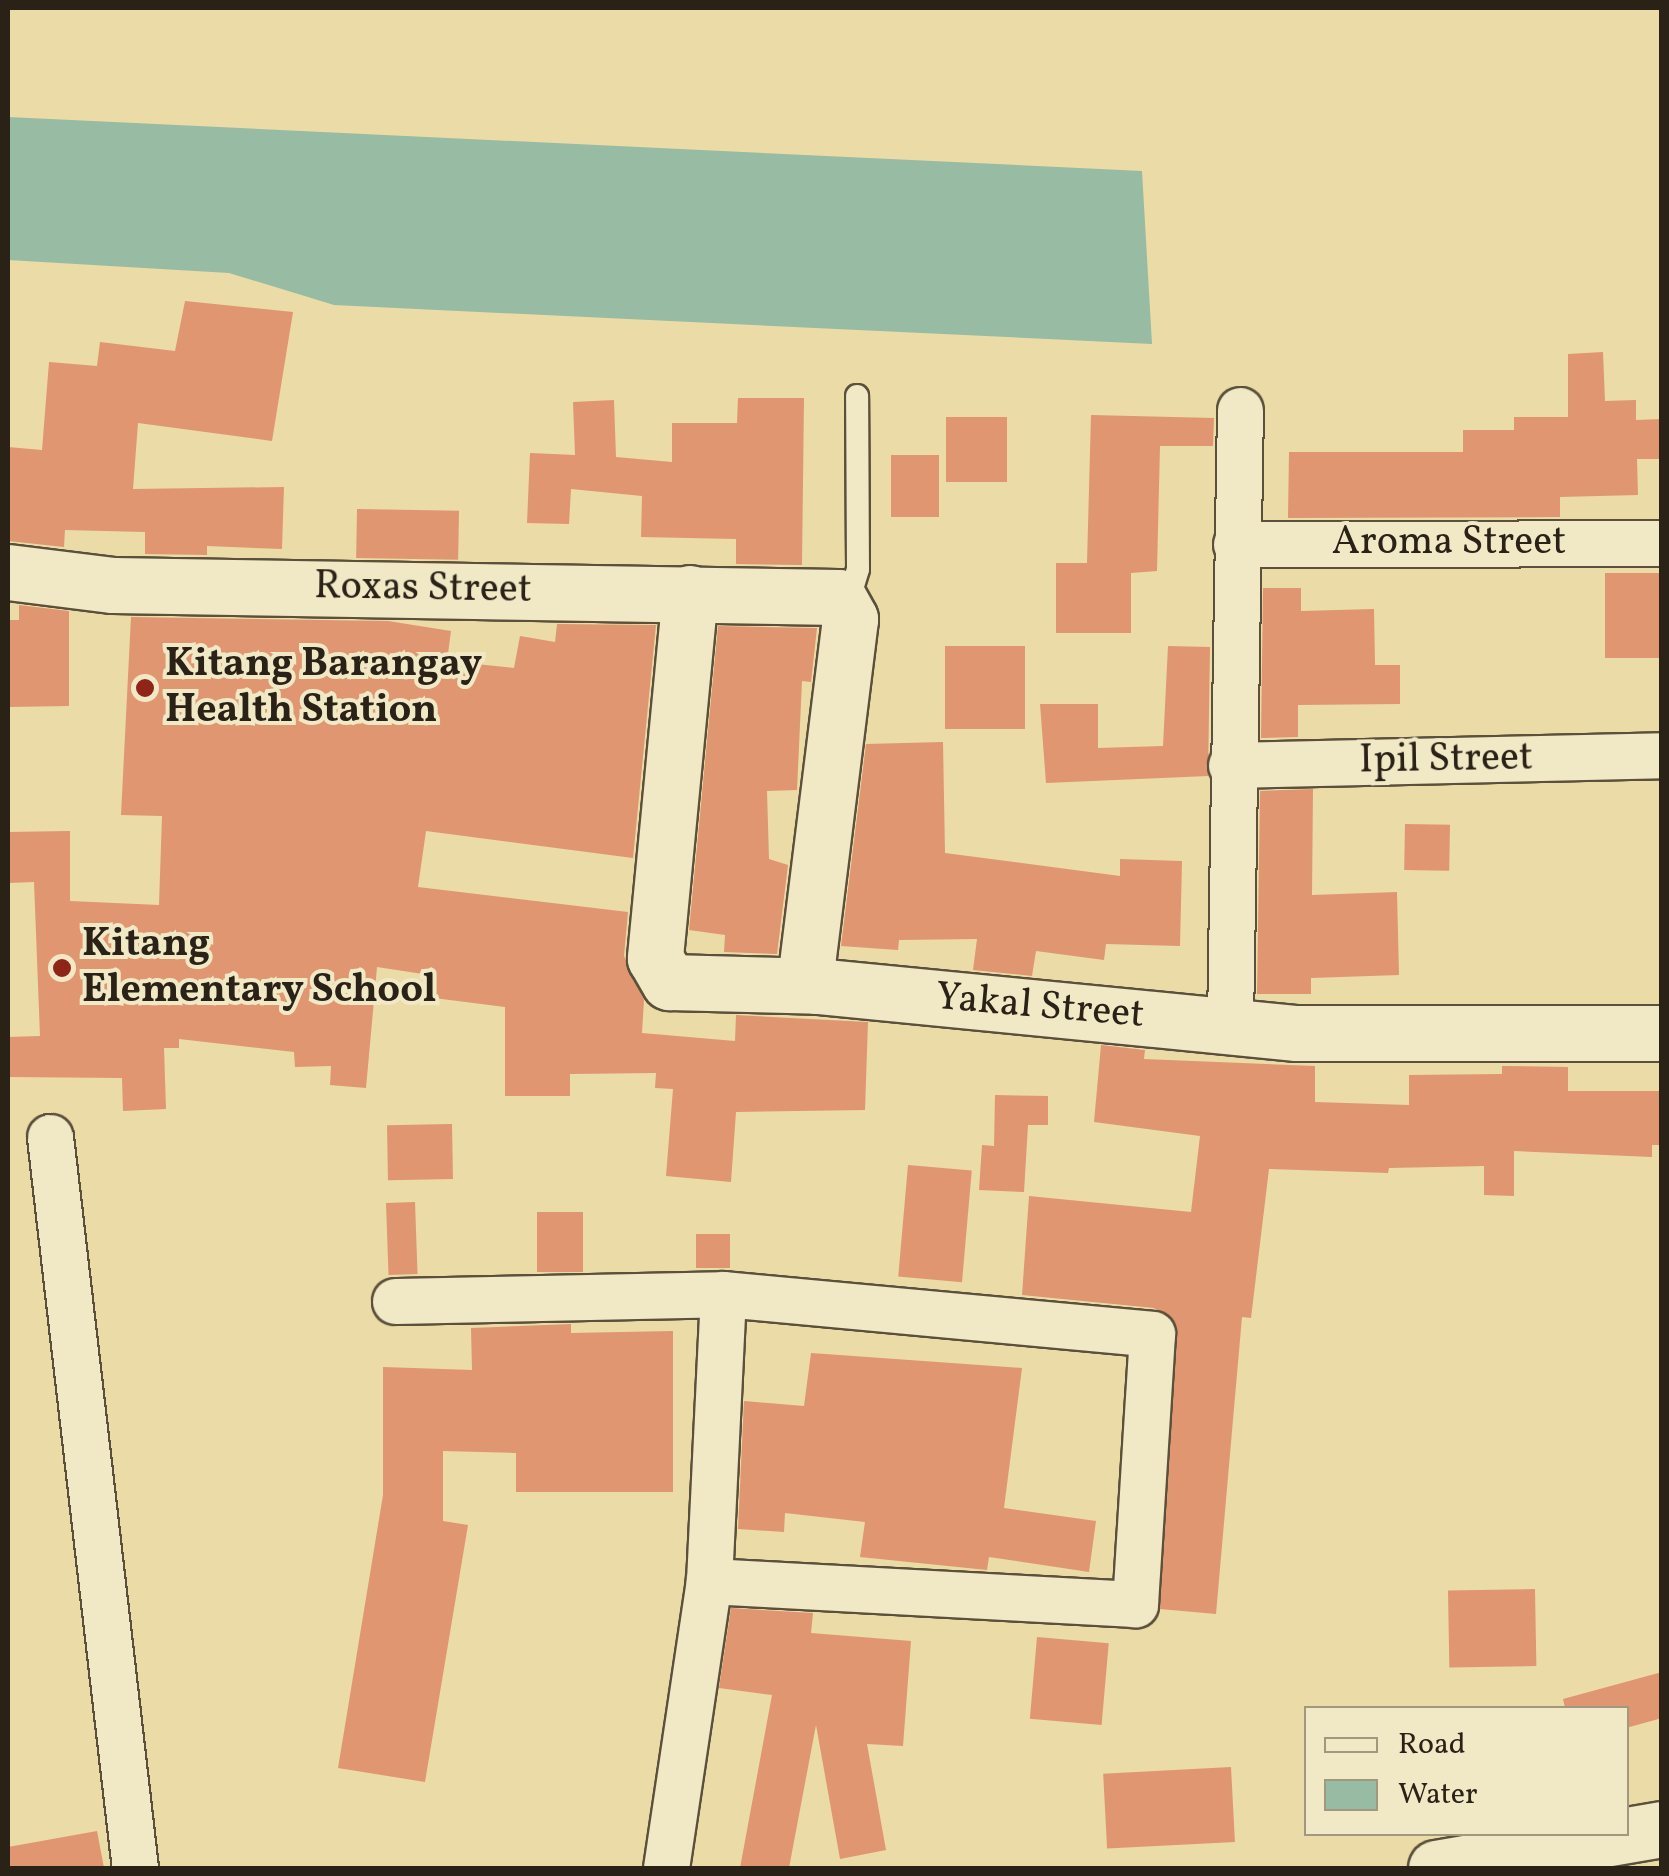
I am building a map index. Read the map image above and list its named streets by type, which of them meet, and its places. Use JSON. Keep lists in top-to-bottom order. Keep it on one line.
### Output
{"streets":{"street":["Aroma Street","Roxas Street","Ipil Street","Yakal Street"]},"crossings":[["Roxas Street","Yakal Street"]],"places":["Kitang Barangay Health Station","Kitang Elementary School"],"legend":["Road","Water"]}
